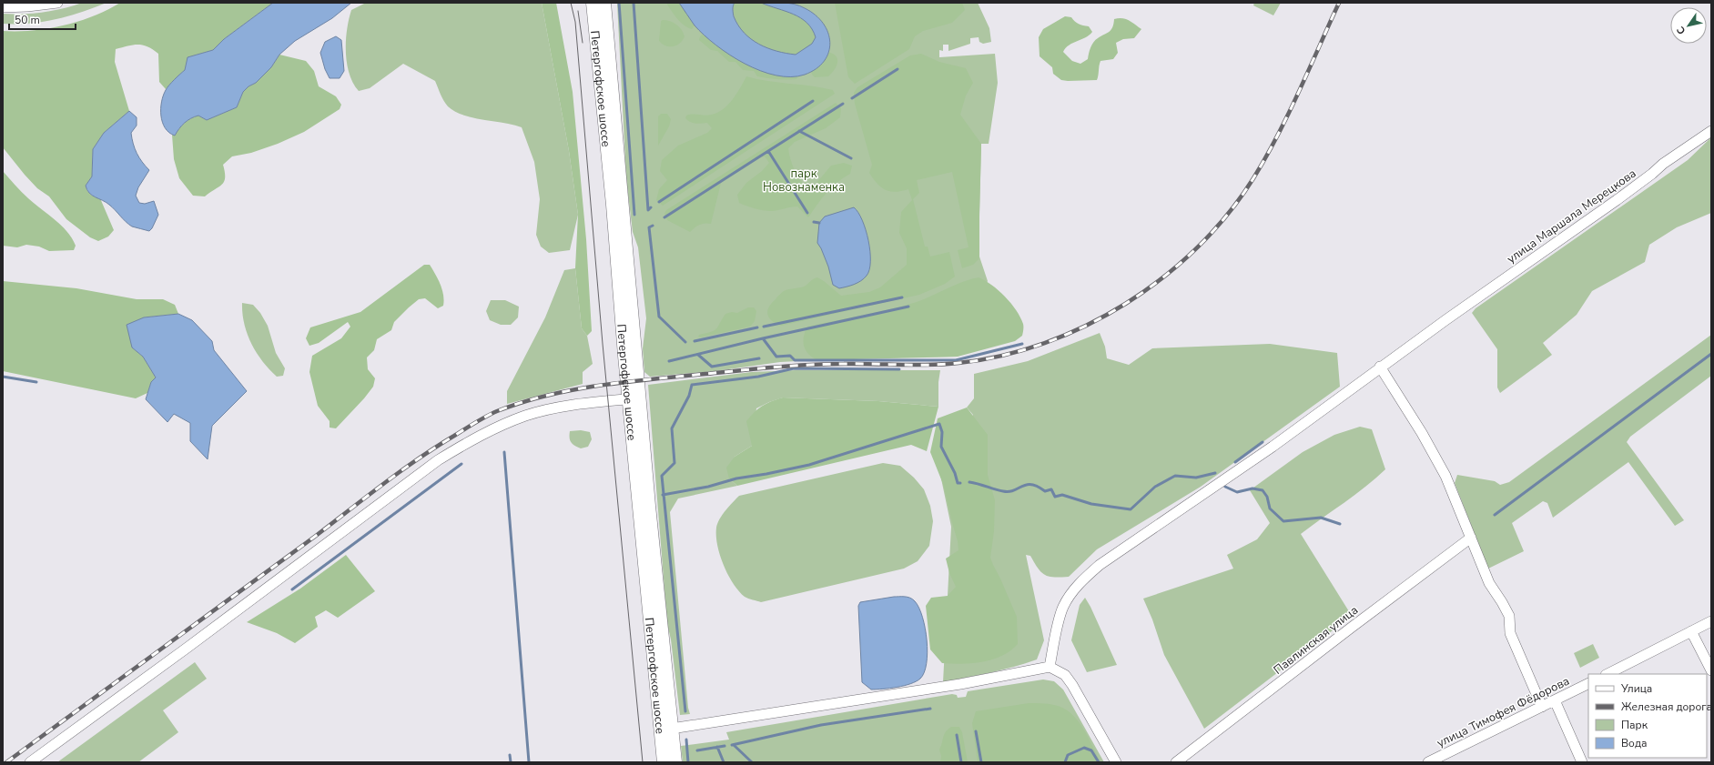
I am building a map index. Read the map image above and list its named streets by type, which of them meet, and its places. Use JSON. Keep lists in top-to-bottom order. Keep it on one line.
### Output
{"streets":{"main road":["Петергофское шоссе"],"street":["улица Маршала Мерецкова","Павлинская улица","улица Тимофея Фёдорова"]},"parks":["парк Новознаменка"],"legend":["Улица","Железная дорога","Парк","Вода"],"scale_bar":"50 m","north":"bottom left"}
